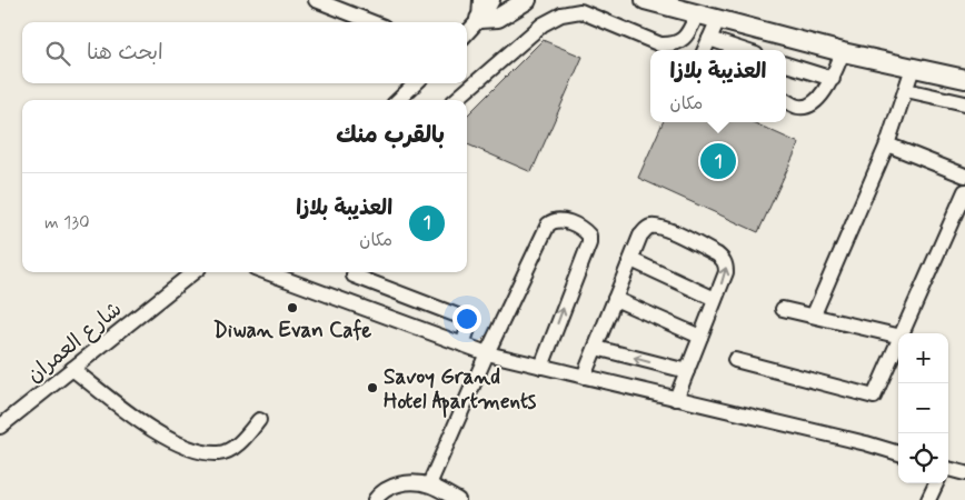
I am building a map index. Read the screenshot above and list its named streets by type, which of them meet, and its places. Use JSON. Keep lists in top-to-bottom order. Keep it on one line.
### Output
{"streets":{"street":["شارع العمران"]},"places":["Diwan Evan Cafe","Savoy Grand Hotel Apartments"],"page":{"search":"ابحث هنا","popup":["العذيبة بلازا","مكان"],"heading":"بالقرب منك","pins":"1","list":[{"mark":"1","name":"العذيبة بلازا","note":"مكان","value":"130 m"}],"map_buttons":["+","−"]}}
